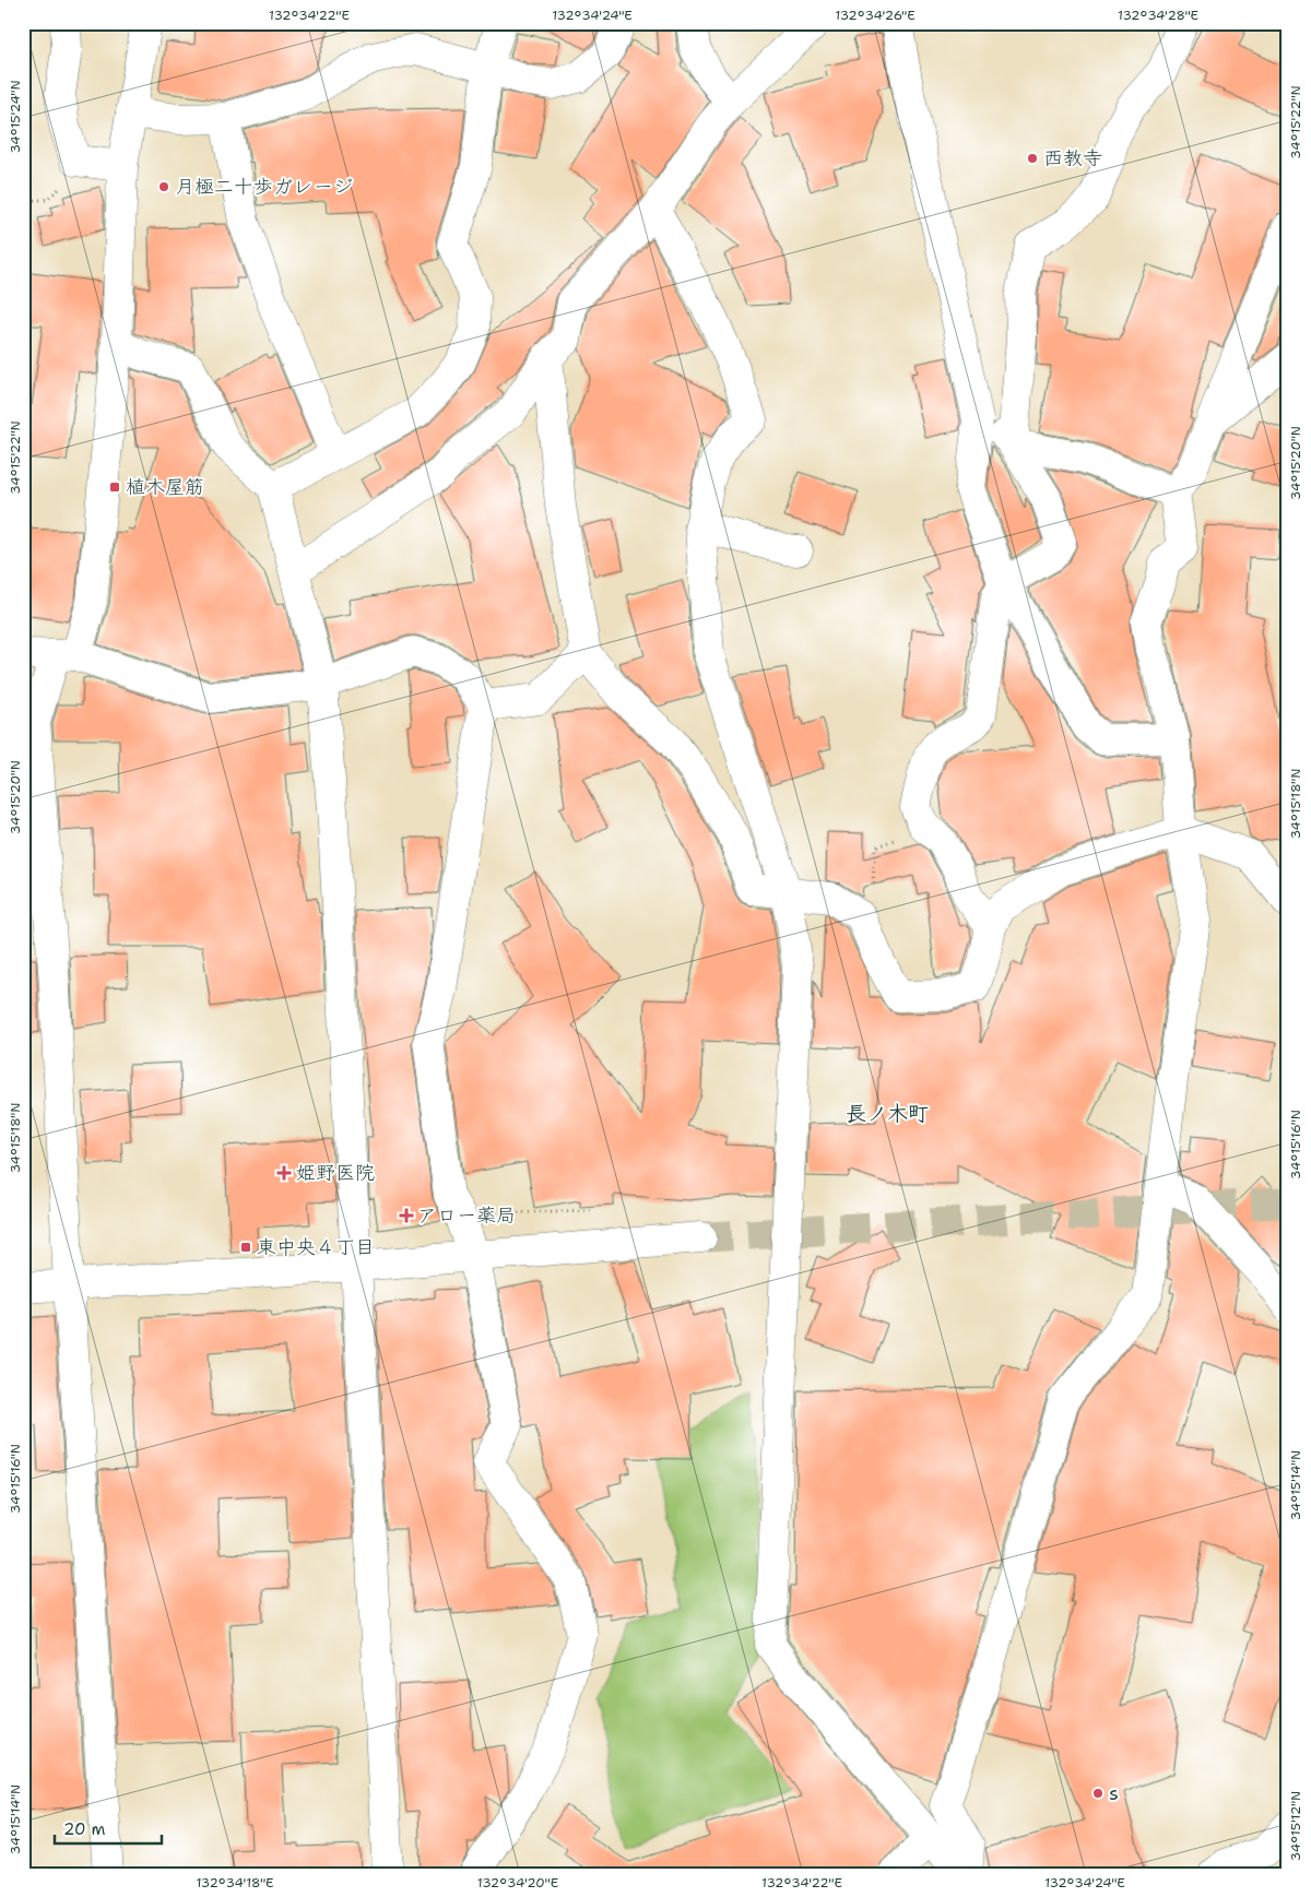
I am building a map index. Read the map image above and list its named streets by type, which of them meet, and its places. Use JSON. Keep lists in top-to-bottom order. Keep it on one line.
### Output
{"districts":["長ノ木町"],"places":{"other":["西教寺","月極二十歩ガレージ","s"],"transit":["植木屋筋","東中央４丁目"],"health":["姫野医院","アロー薬局"]},"scale_bar":"20 m","coordinates":["132°34'22\"E","132°34'24\"E","132°34'26\"E","132°34'28\"E","34°15'24\"N","34°15'22\"N","34°15'20\"N","34°15'18\"N","34°15'16\"N","34°15'14\"N","34°15'12\"N","132°34'18\"E","132°34'20\"E"]}
